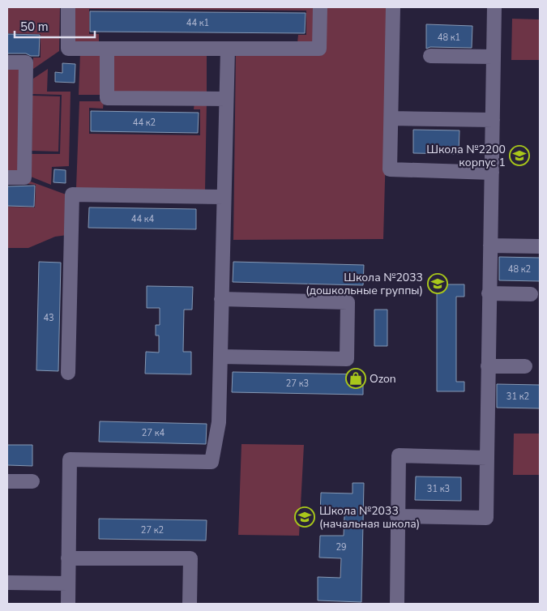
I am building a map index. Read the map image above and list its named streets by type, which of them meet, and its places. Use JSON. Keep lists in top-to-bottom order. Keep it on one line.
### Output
{"places":{"school or university":["Школа №2200 корпус 1","Школа №2033 (дошкольные группы)","Школа №2033 (начальная школа)"],"shop":["Ozon"]},"house_numbers":["44 к1","48 к1","44 к2","44 к4","48 к2","43","27 к3","31 к2","27 к4","31 к3","27 к2","29"],"scale_bar":"50 m"}
